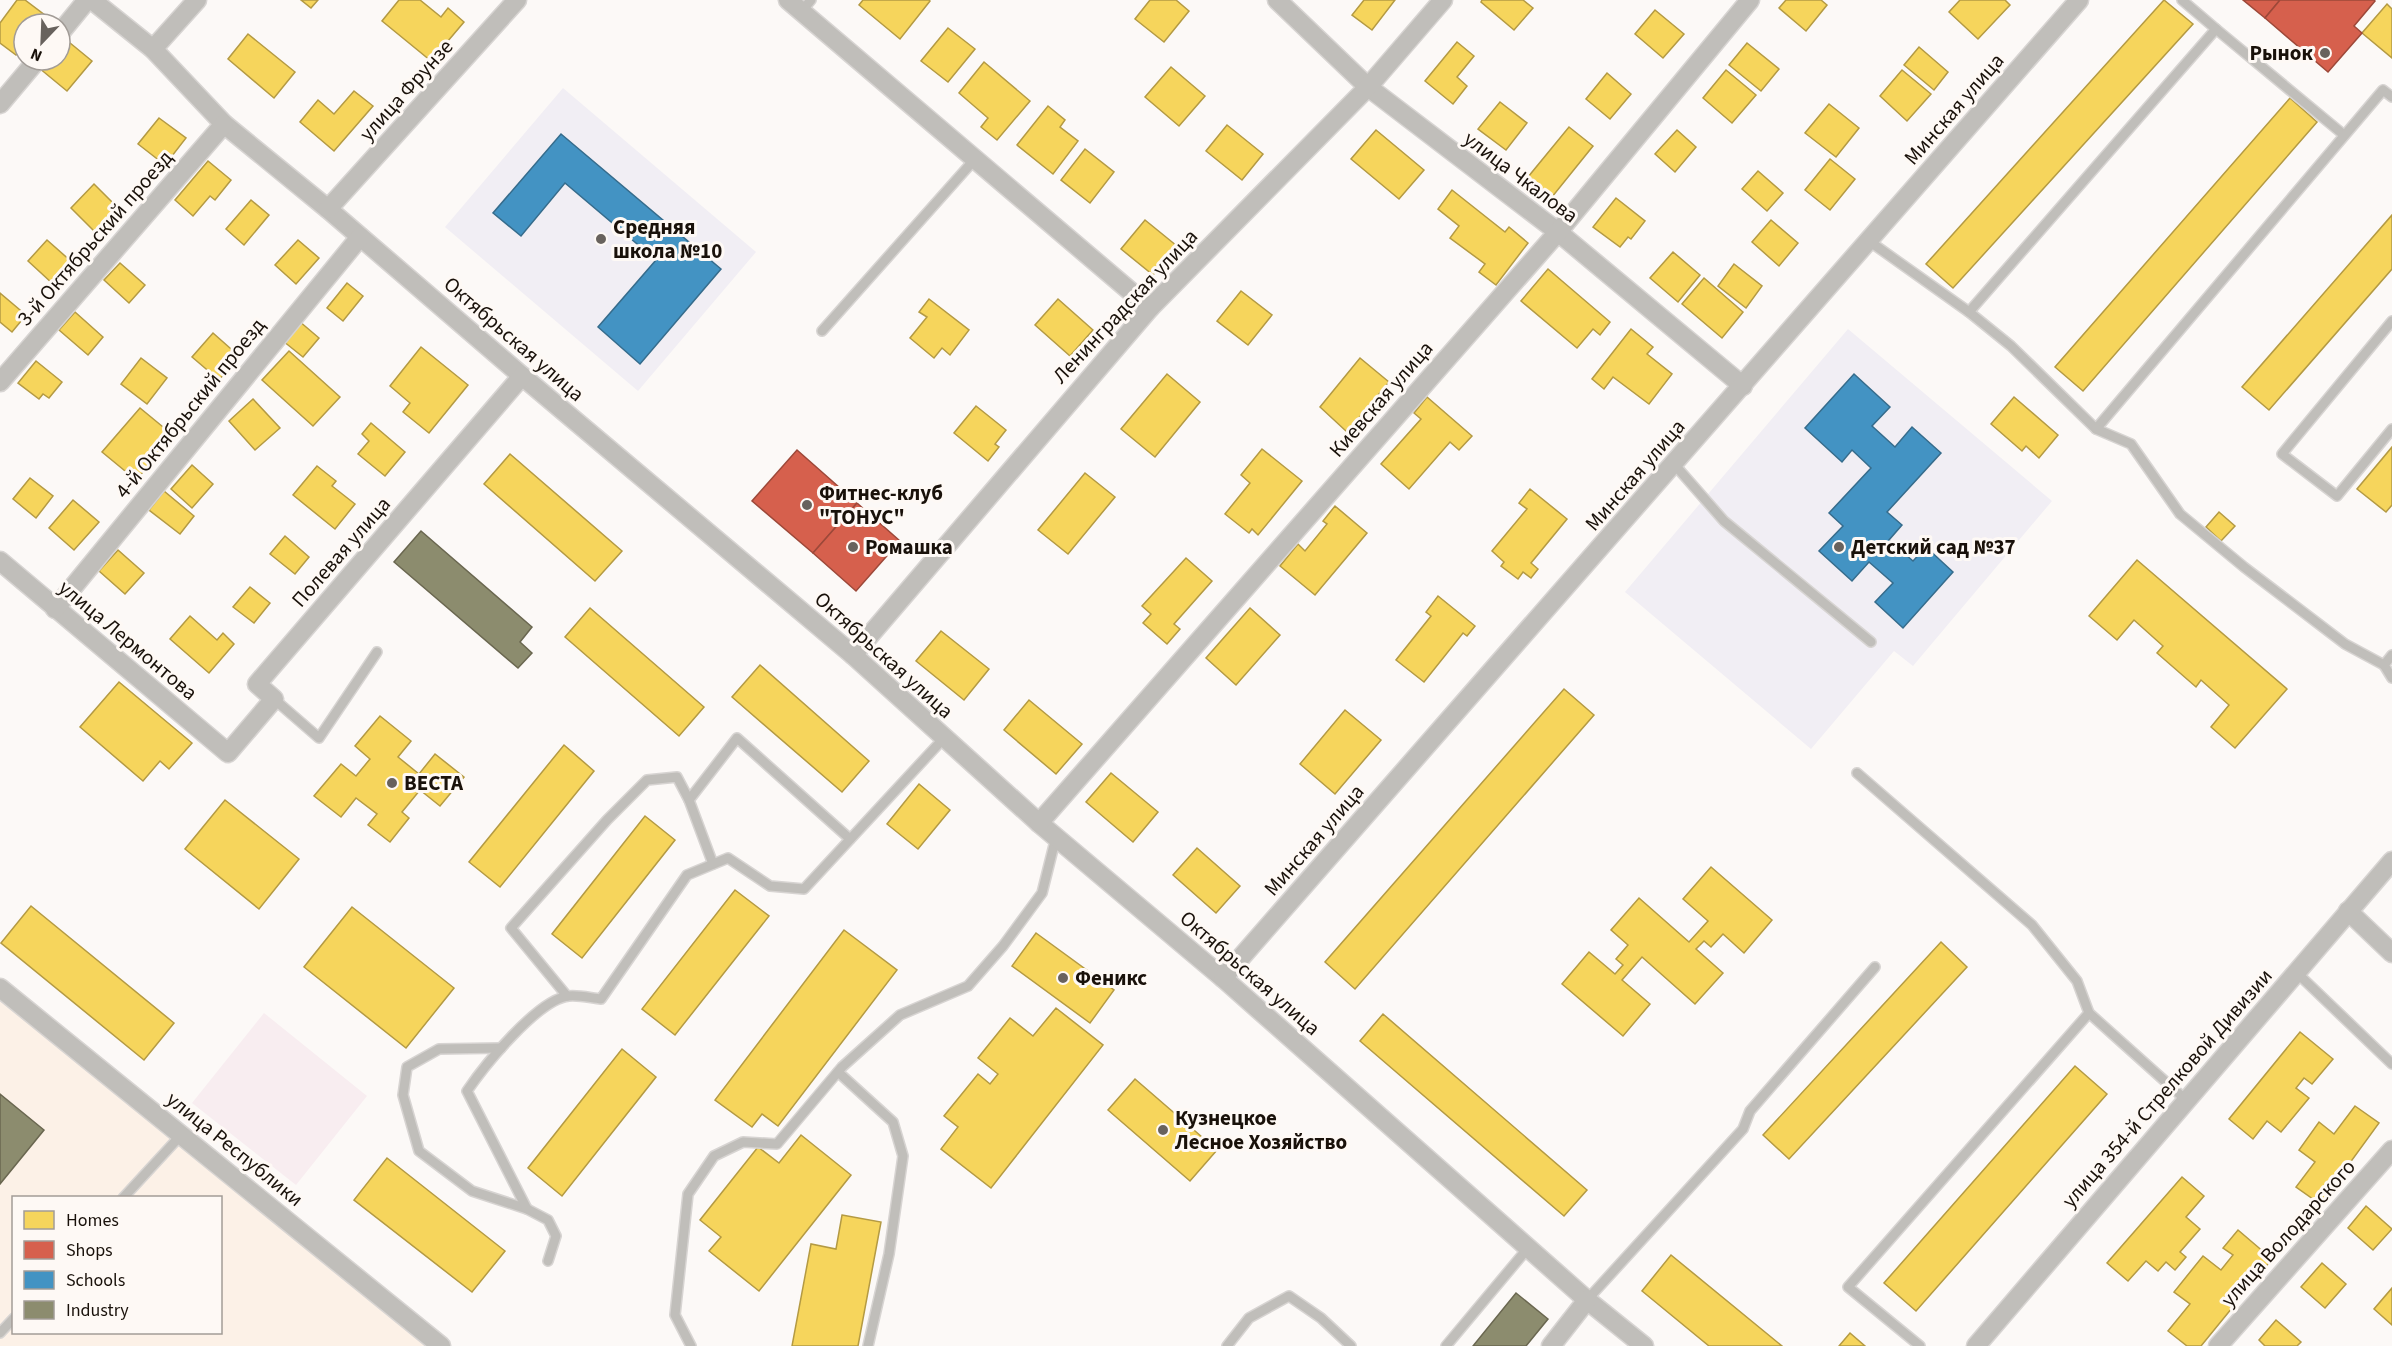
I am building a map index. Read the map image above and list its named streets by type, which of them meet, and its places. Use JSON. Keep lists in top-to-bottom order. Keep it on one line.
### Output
{"streets":{"street":["улица Фрунзе","Минская улица","улица Чкалова","3-й Октябрьский проезд","Ленинградская улица","Октябрьская улица","Киевская улица","4-й Октябрьский проезд","Полевая улица","улица Лермонтова","улица 354-й Стрелковой Дивизии","улица Республики","улица Володарского"]},"crossings":[["улица Фрунзе","Октябрьская улица"],["Минская улица","улица Чкалова"],["Минская улица","Октябрьская улица"],["улица Чкалова","Ленинградская улица"],["улица Чкалова","Киевская улица"],["3-й Октябрьский проезд","Октябрьская улица"],["Ленинградская улица","Октябрьская улица"],["Октябрьская улица","Киевская улица"],["Октябрьская улица","4-й Октябрьский проезд"],["Октябрьская улица","Полевая улица"],["4-й Октябрьский проезд","улица Лермонтова"],["Полевая улица","улица Лермонтова"]],"places":["Рынок","Средняя школа №10","Фитнес-клуб \"ТОНУС\"","Ромашка","Детский сад №37","ВЕСТА","Феникс","Кузнецкое Лесное Хозяйство"],"legend":["Homes","Shops","Schools","Industry"],"north":"bottom left"}
